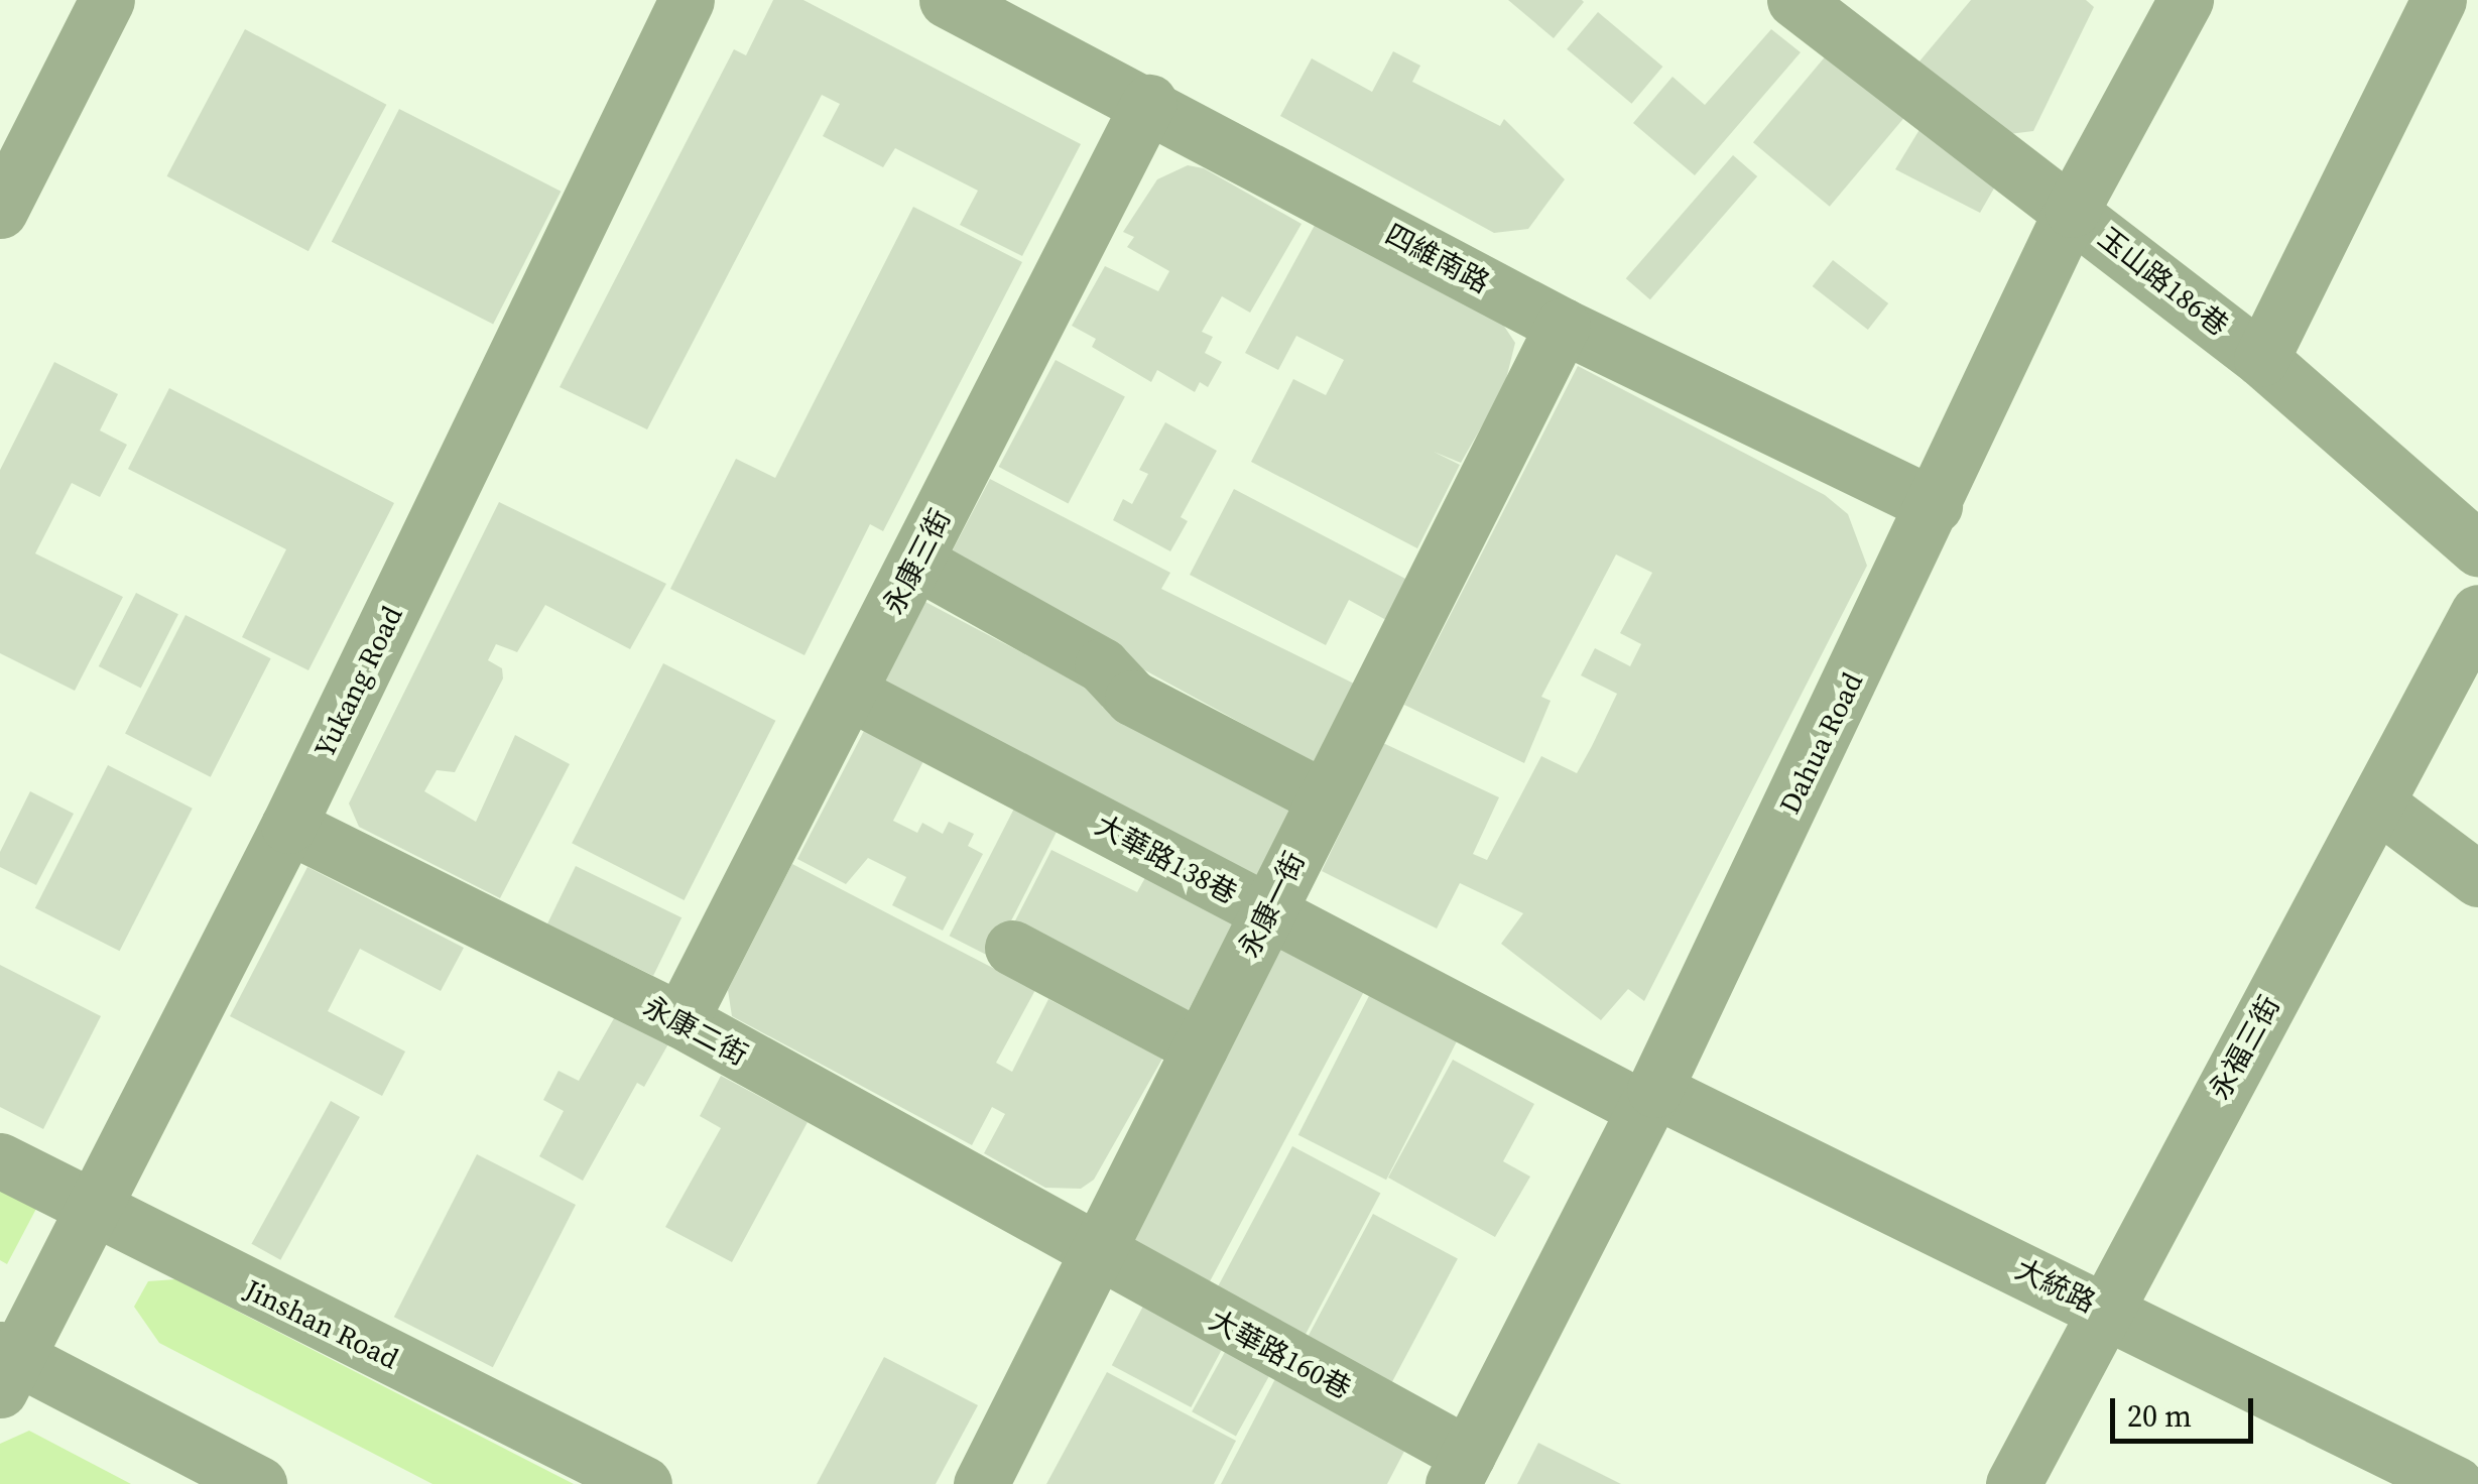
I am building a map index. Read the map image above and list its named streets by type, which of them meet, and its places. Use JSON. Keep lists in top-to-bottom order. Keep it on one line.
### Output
{"streets":{"street":["四維南路","玉山路186巷","永康三街","Yukang Road","Dahua Road","大華路138巷","永康一街","永康二街","永福三街","大統路","Jinshan Road","大華路160巷"]},"crossings":[["四維南路","永康三街"],["四維南路","Dahua Road"],["四維南路","永康一街"],["玉山路186巷","Dahua Road"],["永康三街","大華路138巷"],["永康三街","永康二街"],["Yukang Road","永康二街"],["Yukang Road","Jinshan Road"],["Dahua Road","大華路138巷"],["Dahua Road","大統路"],["Dahua Road","大華路160巷"],["大華路138巷","永康一街"],["大華路138巷","大統路"],["永康一街","永康二街"],["永康一街","大華路160巷"],["永康二街","大華路160巷"],["永福三街","大統路"]],"scale_bar":"20 m"}
